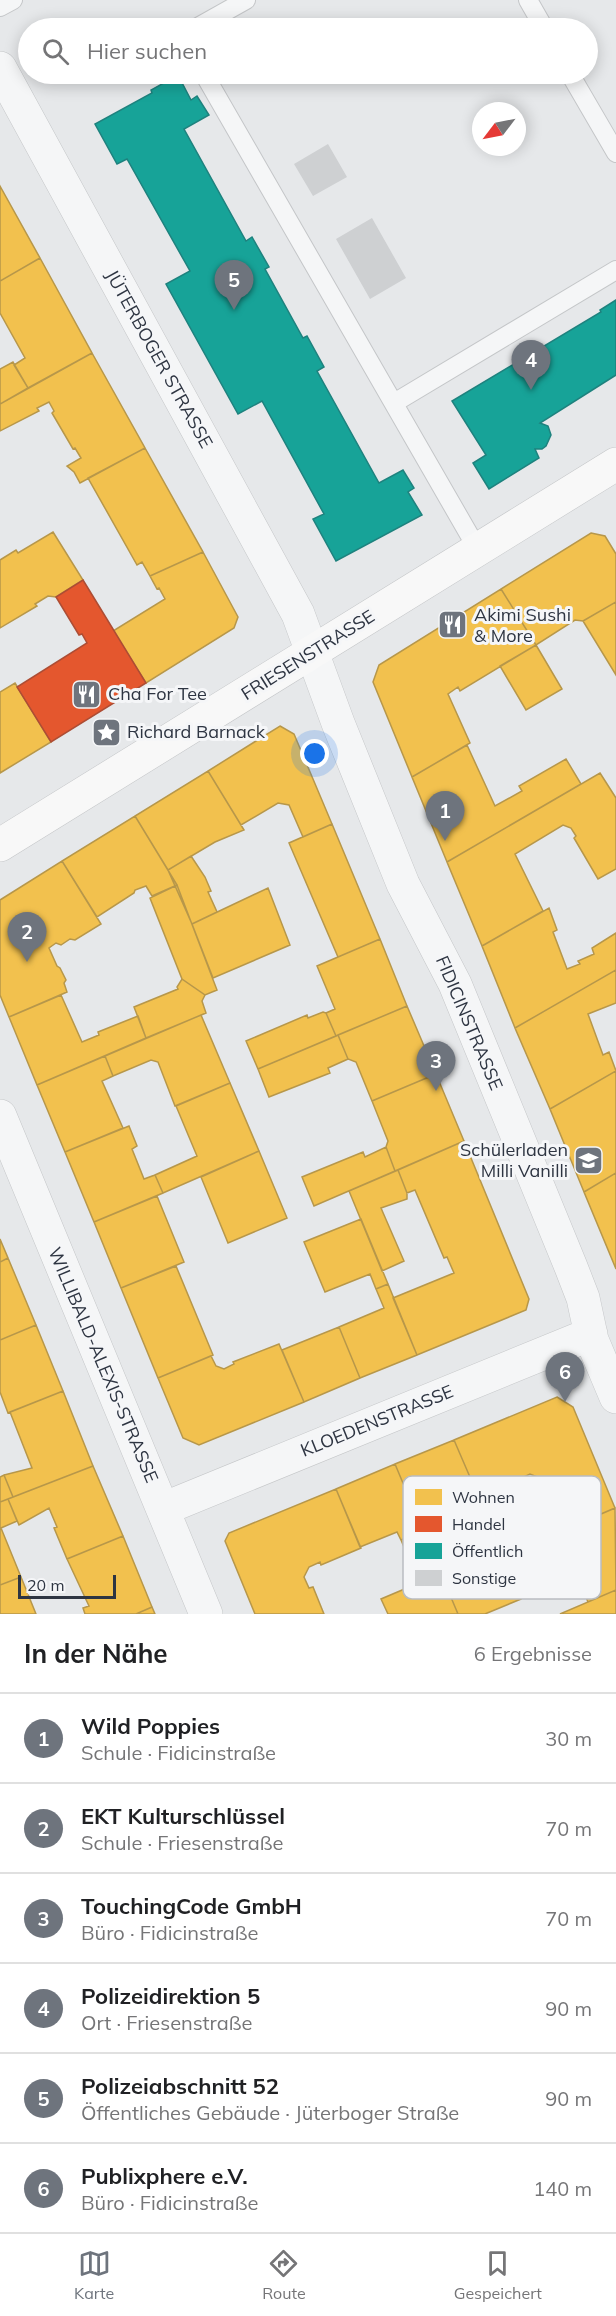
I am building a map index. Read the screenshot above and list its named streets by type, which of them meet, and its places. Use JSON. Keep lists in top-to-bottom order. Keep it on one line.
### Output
{"streets":{"street":["JÜTERBOGER STRASSE","FRIESENSTRASSE","FIDICINSTRASSE","WILLIBALD-ALEXIS-STRASSE","KLOEDENSTRASSE"]},"crossings":[["JÜTERBOGER STRASSE","FRIESENSTRASSE"],["JÜTERBOGER STRASSE","FIDICINSTRASSE"],["FRIESENSTRASSE","FIDICINSTRASSE"],["FIDICINSTRASSE","KLOEDENSTRASSE"],["WILLIBALD-ALEXIS-STRASSE","KLOEDENSTRASSE"]],"places":{"restaurant":["Akimi Sushi & More","Cha For Tee"],"place":["Richard Barnack"],"school or university":["Schülerladen Milli Vanilli"]},"legend":["Wohnen","Handel","Öffentlich","Sonstige"],"scale_bar":"20 m","north":"bottom left","page":{"search":"Hier suchen","pins":["5","4","1","2","3","6"],"scale":"20 m","heading":["In der Nähe","6 Ergebnisse"],"list":[{"mark":"1","name":"Wild Poppies","note":"Schule · Fidicinstraße","value":"30 m"},{"mark":"2","name":"EKT Kulturschlüssel","note":"Schule · Friesenstraße","value":"70 m"},{"mark":"3","name":"TouchingCode GmbH","note":"Büro · Fidicinstraße","value":"70 m"},{"mark":"4","name":"Polizeidirektion 5","note":"Ort · Friesenstraße","value":"90 m"},{"mark":"5","name":"Polizeiabschnitt 52","note":"Öffentliches Gebäude · Jüterboger Straße","value":"90 m"},{"mark":"6","name":"Publixphere e.V.","note":"Büro · Fidicinstraße","value":"140 m"}],"nav":["Karte","Route","Gespeichert"]}}
